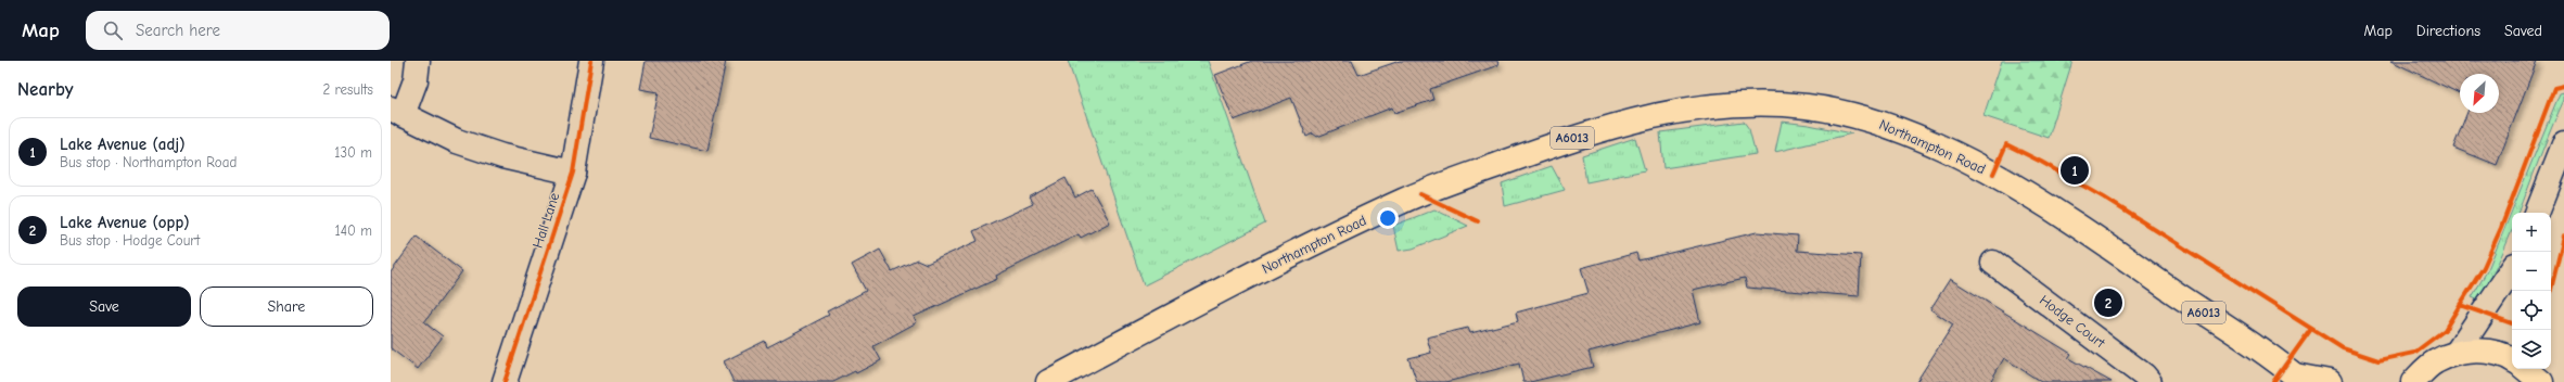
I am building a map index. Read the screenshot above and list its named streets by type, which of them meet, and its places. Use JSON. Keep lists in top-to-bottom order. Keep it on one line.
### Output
{"streets":{"main road":["A6013","Northampton Road"],"street":["Hall Lane","Hodge Court"]},"north":"bottom left","page":{"header":"Map","search":"Search here","nav":["Map","Directions","Saved"],"heading":["Nearby","2 results"],"list":[{"mark":"1","name":"Lake Avenue (adj)","note":"Bus stop · Northampton Road","value":"130 m"},{"mark":"2","name":"Lake Avenue (opp)","note":"Bus stop · Hodge Court","value":"140 m"}],"pins":["1","2"],"map_buttons":["+","−"],"buttons":["Save","Share"]}}
